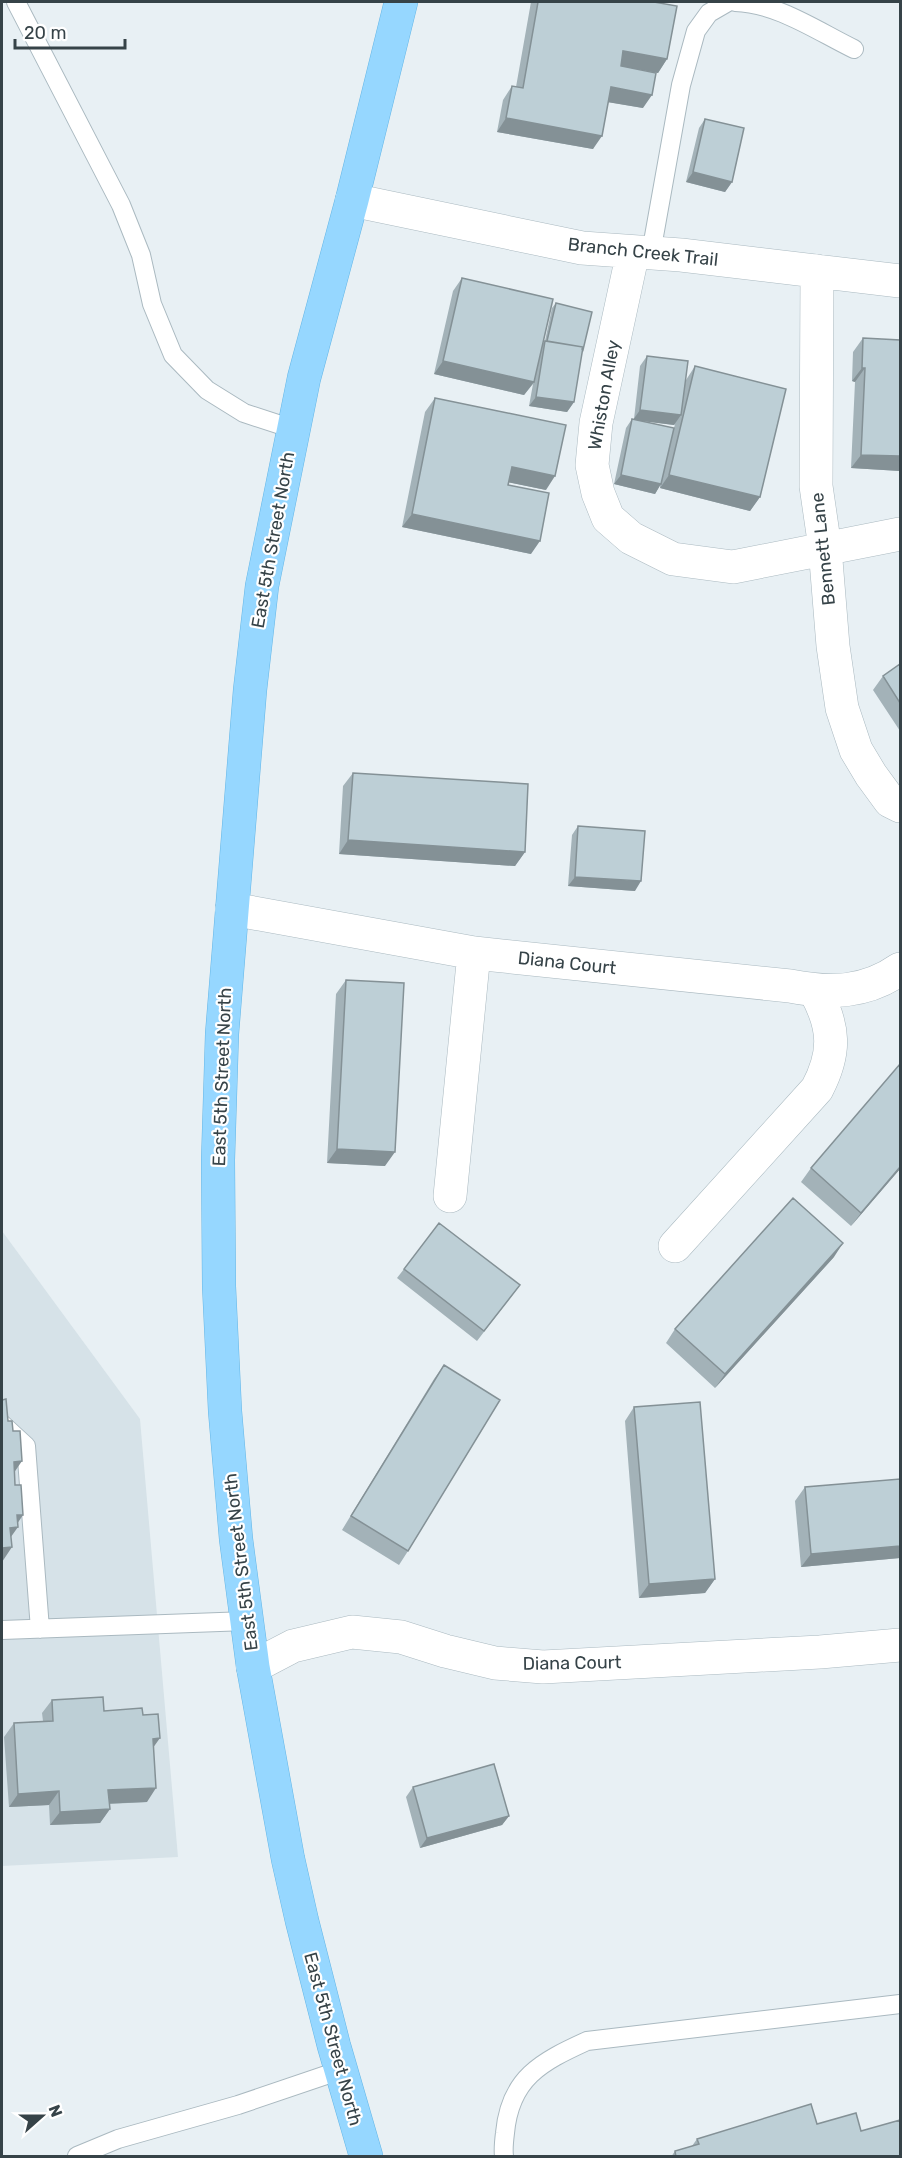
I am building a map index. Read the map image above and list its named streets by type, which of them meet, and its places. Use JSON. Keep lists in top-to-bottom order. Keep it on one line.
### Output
{"streets":{"main road":["East 5th Street North"],"street":["Branch Creek Trail","Whiston Alley","Bennett Lane","Diana Court"]},"crossings":[["Branch Creek Trail","Whiston Alley"],["Branch Creek Trail","East 5th Street North"],["Branch Creek Trail","Bennett Lane"],["Whiston Alley","Bennett Lane"],["East 5th Street North","Diana Court"]],"scale_bar":"20 m","north":"right"}
